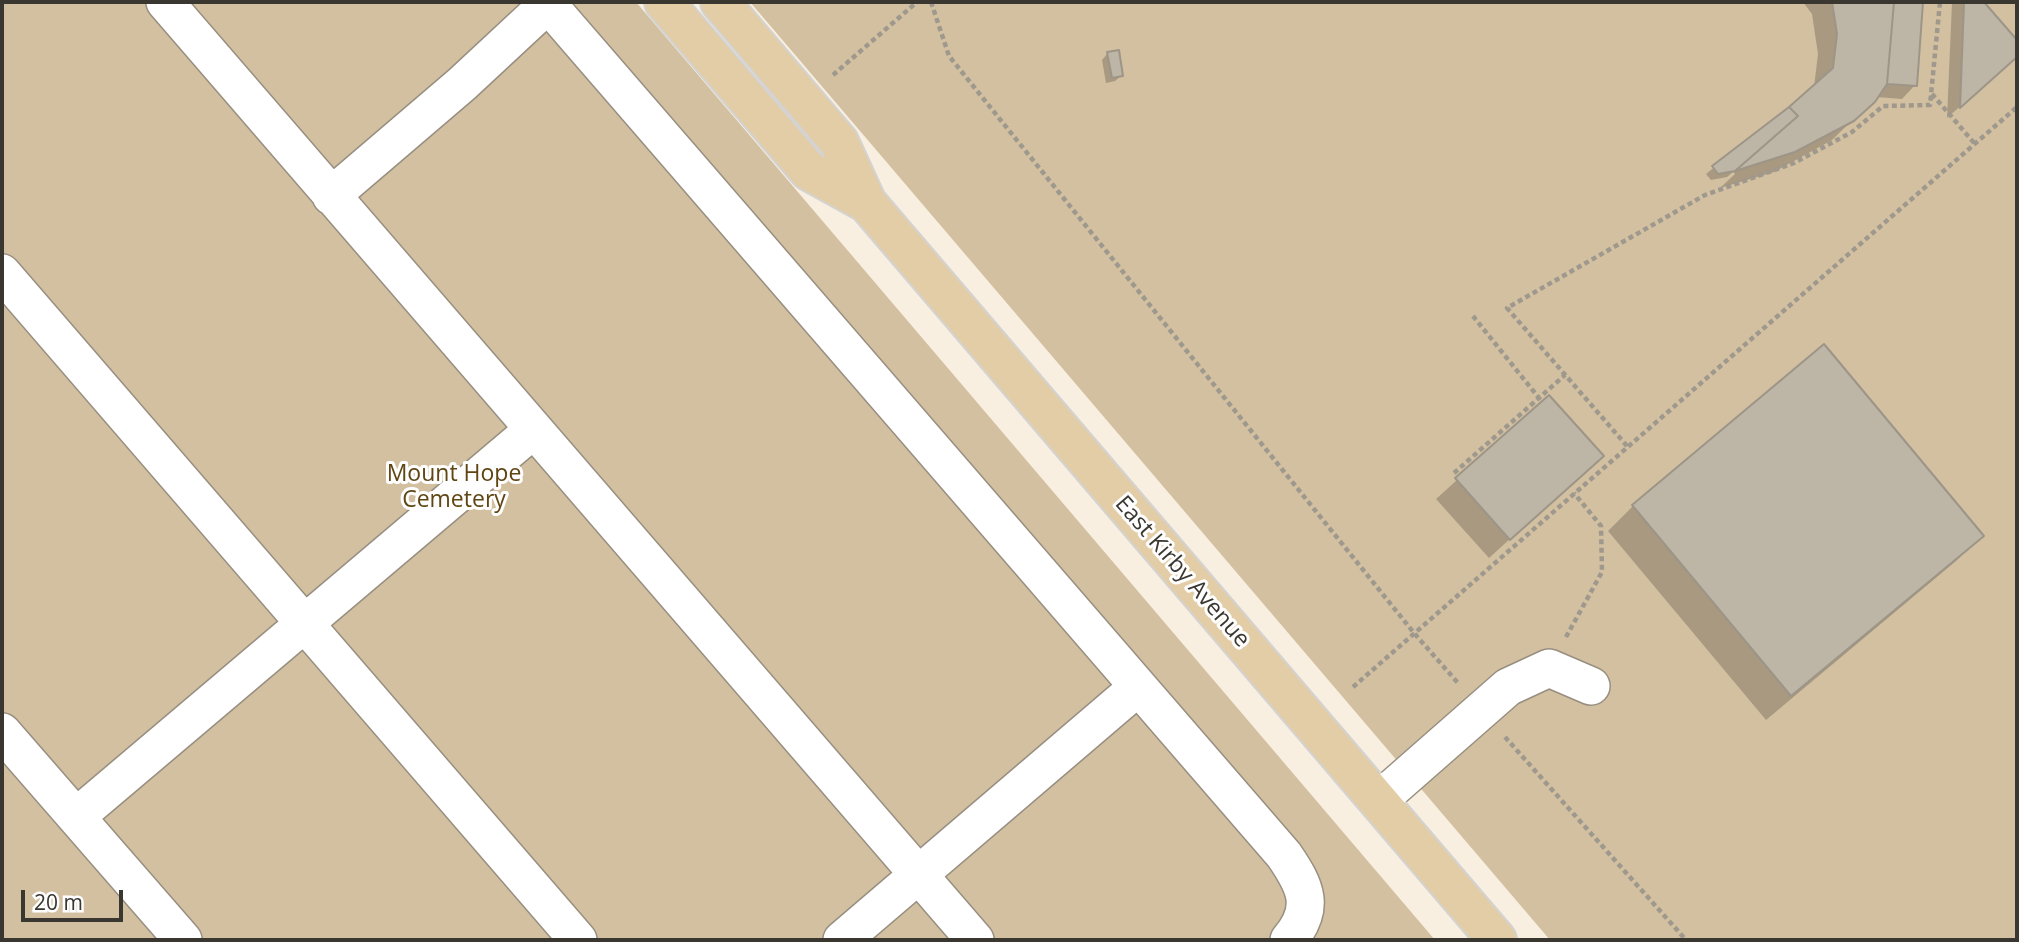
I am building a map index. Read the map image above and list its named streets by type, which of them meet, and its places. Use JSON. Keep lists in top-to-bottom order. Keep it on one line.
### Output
{"streets":{"main road":["East Kirby Avenue"]},"parks":["Mount Hope Cemetery"],"scale_bar":"20 m"}
